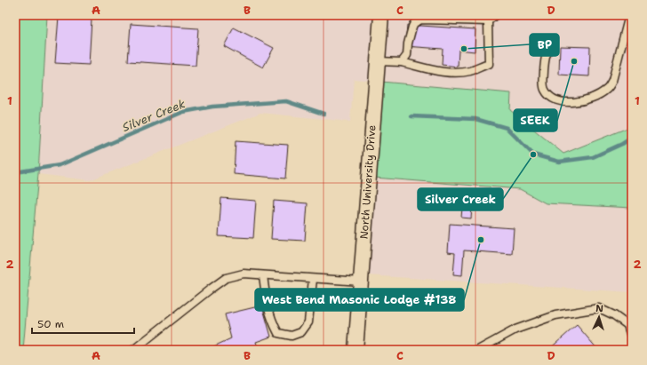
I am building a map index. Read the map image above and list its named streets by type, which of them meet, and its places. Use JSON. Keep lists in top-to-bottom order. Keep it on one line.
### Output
{"streets":{"street":["North University Drive"]},"water":["Silver Creek"],"places":["BP","SEEK","Silver Creek","West Bend Masonic Lodge #138"],"scale_bar":"50 m","north":"top","grid":{"columns":["A","B","C","D"],"rows":["1","2"]}}
